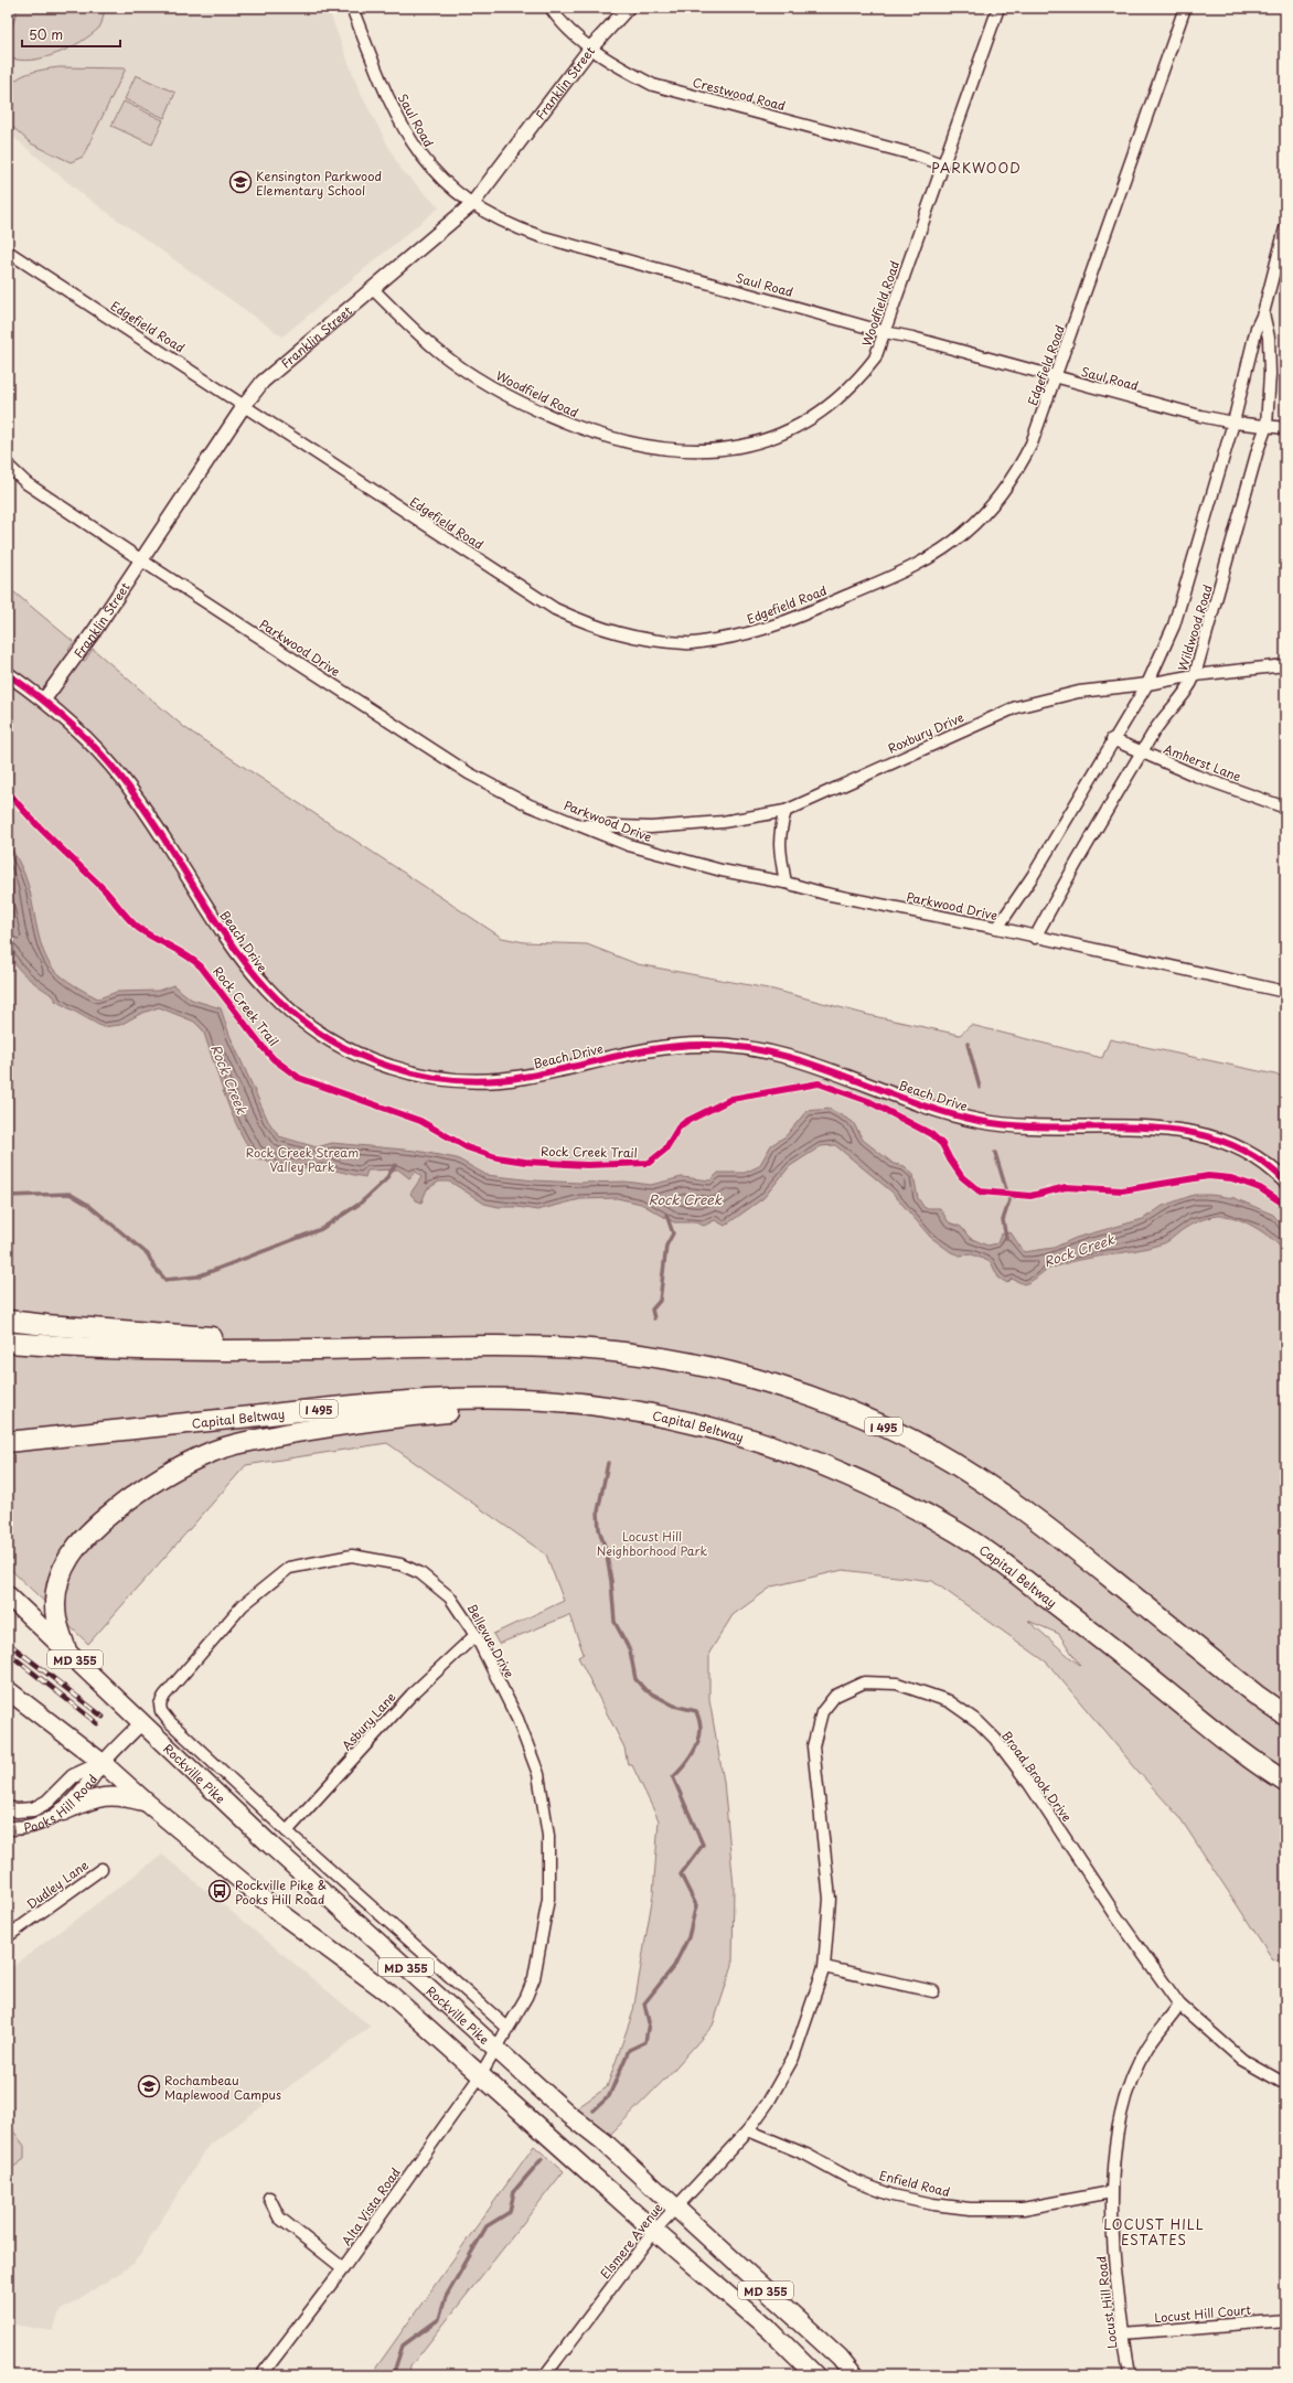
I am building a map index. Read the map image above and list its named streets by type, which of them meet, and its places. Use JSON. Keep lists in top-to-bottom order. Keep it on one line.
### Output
{"streets":{"highway":["I 495","Capital Beltway"],"main road":["MD 355","Rockville Pike"],"street":["Franklin Street","Crestwood Road","Saul Road","Woodfield Road","Edgefield Road","Wildwood Road","Parkwood Drive","Roxbury Drive","Amherst Lane","Beach Drive","Bellevue Drive","Asbury Lane","Broad Brook Drive","Pooks Hill Road","Dudley Lane","Enfield Road","Alta Vista Road","Elsmere Avenue","Locust Hill Road","Locust Hill Court"],"cycle path":["Rock Creek Trail"]},"crossings":[["Franklin Street","Crestwood Road"],["Franklin Street","Saul Road"],["Franklin Street","Woodfield Road"],["Franklin Street","Edgefield Road"],["Franklin Street","Parkwood Drive"],["Franklin Street","Beach Drive"],["Crestwood Road","Woodfield Road"],["Saul Road","Woodfield Road"],["Saul Road","Edgefield Road"],["Saul Road","Wildwood Road"],["Wildwood Road","Parkwood Drive"],["Wildwood Road","Roxbury Drive"],["Wildwood Road","Amherst Lane"],["Parkwood Drive","Roxbury Drive"],["Bellevue Drive","Asbury Lane"],["Bellevue Drive","Rockville Pike"],["Bellevue Drive","Alta Vista Road"],["MD 355","Pooks Hill Road"],["MD 355","Alta Vista Road"],["MD 355","Elsmere Avenue"],["Asbury Lane","Rockville Pike"],["Rockville Pike","Pooks Hill Road"],["Rockville Pike","Alta Vista Road"],["Rockville Pike","Elsmere Avenue"],["Broad Brook Drive","Enfield Road"],["Broad Brook Drive","Elsmere Avenue"],["Broad Brook Drive","Locust Hill Road"],["Enfield Road","Elsmere Avenue"],["Enfield Road","Locust Hill Road"],["Locust Hill Road","Locust Hill Court"]],"districts":["PARKWOOD","LOCUST HILL ESTATES"],"water":["Rock Creek"],"parks":["Rock Creek Stream Valley Park","Locust Hill Neighborhood Park"],"places":{"school or university":["Kensington Parkwood Elementary School","Rochambeau Maplewood Campus"],"bus stop":["Rockville Pike & Pooks Hill Road"]},"scale_bar":"50 m"}
